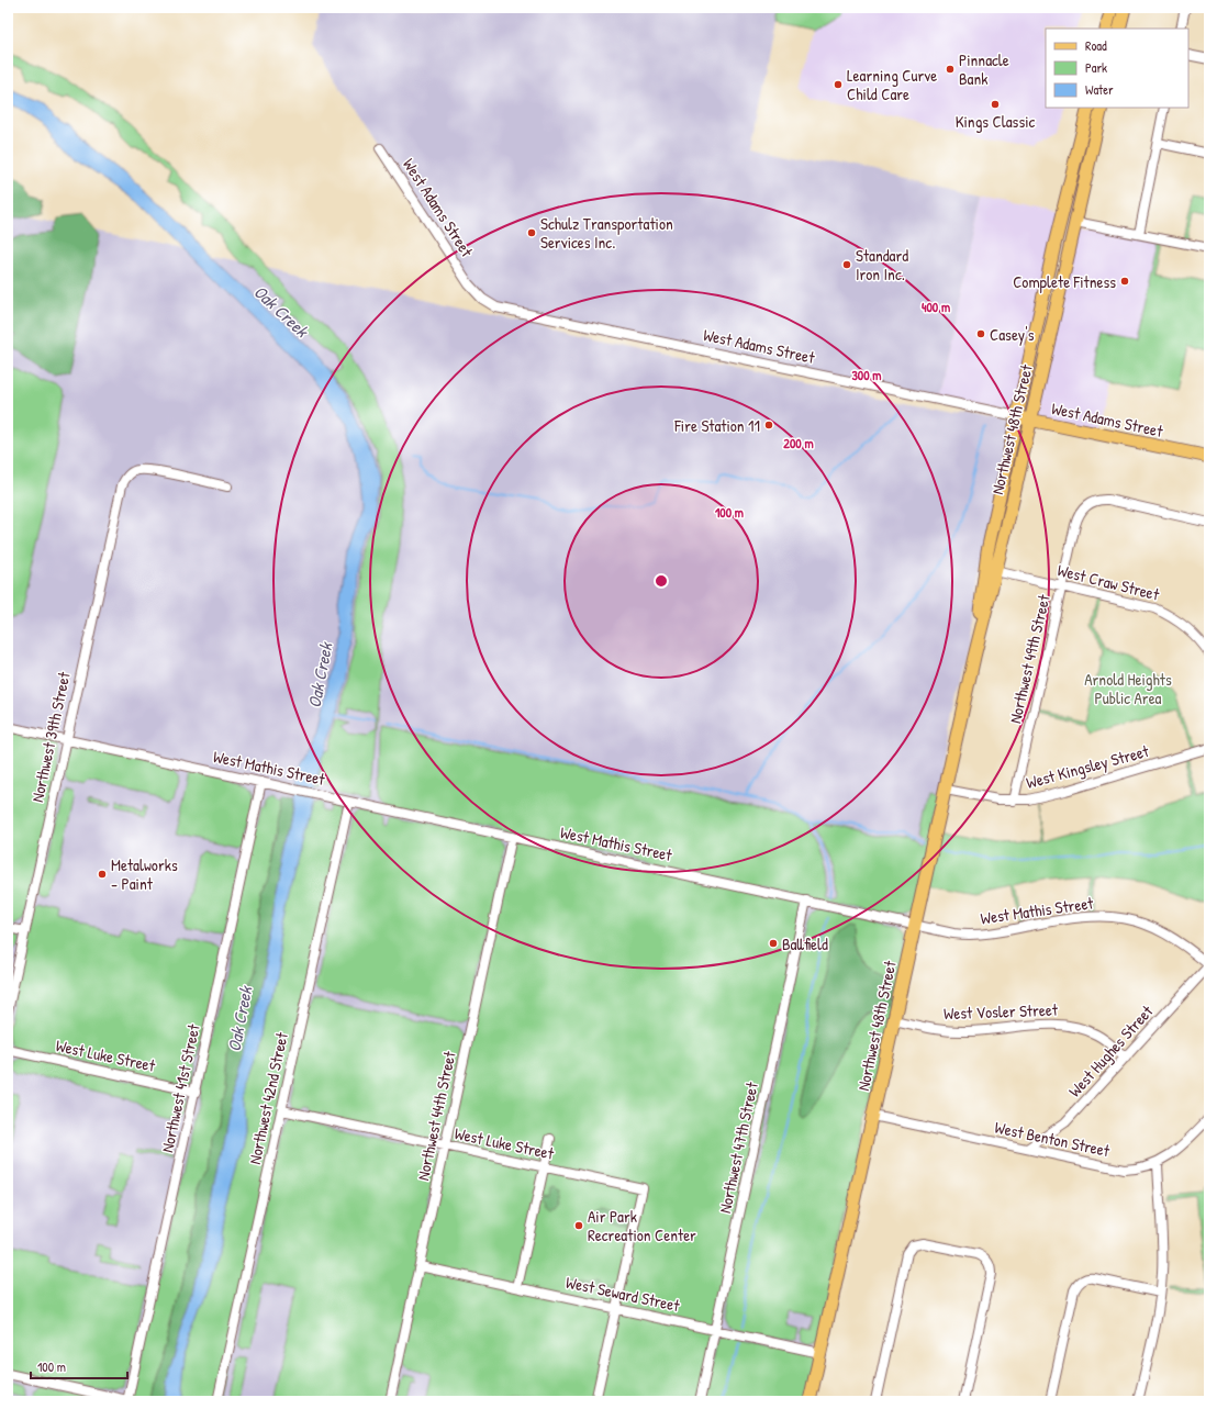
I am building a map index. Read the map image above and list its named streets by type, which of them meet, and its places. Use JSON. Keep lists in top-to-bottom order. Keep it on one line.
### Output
{"streets":{"main road":["West Adams Street","Northwest 48th Street"],"street":["West Craw Street","Northwest 49th Street","Northwest 39th Street","West Kingsley Street","West Mathis Street","West Vosler Street","West Hughes Street","West Luke Street","Northwest 41st Street","Northwest 42nd Street","Northwest 44th Street","West Benton Street","Northwest 47th Street","West Seward Street"]},"crossings":[["West Adams Street","Northwest 48th Street"],["Northwest 48th Street","West Craw Street"],["Northwest 48th Street","West Kingsley Street"],["Northwest 48th Street","West Mathis Street"],["Northwest 48th Street","West Vosler Street"],["Northwest 48th Street","West Benton Street"],["Northwest 48th Street","West Seward Street"],["West Craw Street","Northwest 49th Street"],["Northwest 49th Street","West Kingsley Street"],["Northwest 39th Street","West Mathis Street"],["West Mathis Street","West Hughes Street"],["West Mathis Street","Northwest 41st Street"],["West Mathis Street","Northwest 42nd Street"],["West Mathis Street","Northwest 44th Street"],["West Mathis Street","Northwest 47th Street"],["West Vosler Street","West Hughes Street"],["West Hughes Street","West Benton Street"],["West Luke Street","Northwest 41st Street"],["West Luke Street","Northwest 42nd Street"],["West Luke Street","Northwest 44th Street"],["West Luke Street","West Seward Street"],["Northwest 44th Street","West Seward Street"],["Northwest 47th Street","West Seward Street"]],"water":["Oak Creek"],"parks":["Arnold Heights Public Area"],"places":["Pinnacle Bank","Learning Curve Child Care","Kings Classic","Schulz Transportation Services Inc.","Standard Iron Inc.","Complete Fitness","Casey's","Fire Station 11","Metalworks - Paint","Ballfield","Air Park Recreation Center"],"legend":["Road","Park","Water"],"scale_bar":"100 m","rings":["400 m","300 m","200 m","100 m"]}
